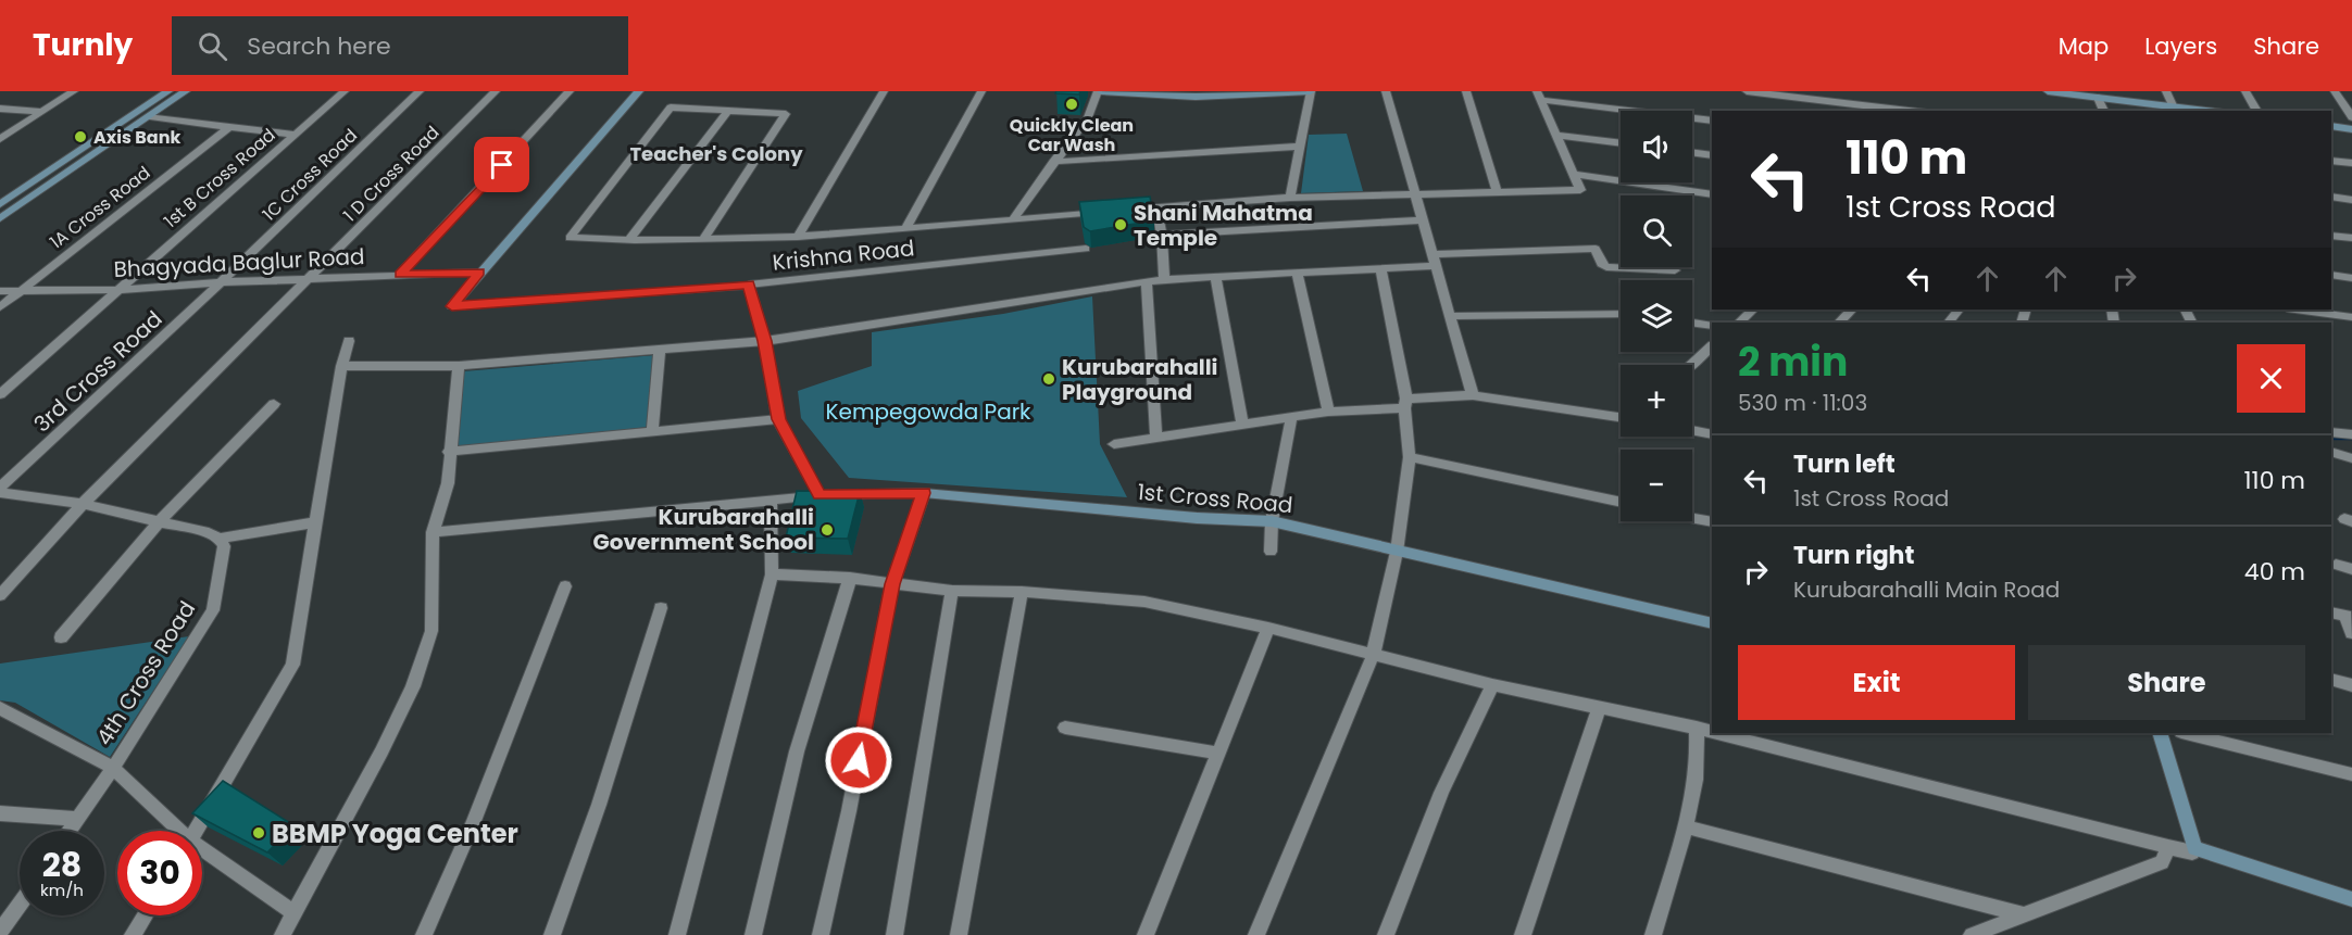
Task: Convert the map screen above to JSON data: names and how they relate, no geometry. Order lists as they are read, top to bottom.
{
  "streets": {
    "street": [
      "1 D Cross Road",
      "1C Cross Road",
      "1st B Cross Road",
      "1A Cross Road",
      "Krishna Road",
      "Bhagyada Baglur Road",
      "3rd Cross Road",
      "1st Cross Road",
      "4th Cross Road"
    ]
  },
  "crossings": [
    ["1 D Cross Road", "Bhagyada Baglur Road"],
    ["1C Cross Road", "Bhagyada Baglur Road"],
    ["1C Cross Road", "3rd Cross Road"],
    ["1st B Cross Road", "Bhagyada Baglur Road"],
    ["1A Cross Road", "Bhagyada Baglur Road"],
    ["Krishna Road", "Bhagyada Baglur Road"],
    ["Bhagyada Baglur Road", "3rd Cross Road"]
  ],
  "districts": ["Teacher's Colony"],
  "parks": ["Kempegowda Park"],
  "places": [
    "Quickly Clean Car Wash",
    "Axis Bank",
    "Shani Mahatma Temple",
    "Kurubarahalli Playground",
    "Kurubarahalli Government School",
    "BBMP Yoga Center"
  ],
  "page": {
    "header": "Turnly",
    "search": "Search here",
    "nav": ["Map", "Layers", "Share"],
    "map_buttons": ["+", "−"],
    "turn": ["110 m", "1st Cross Road"],
    "heading": ["2 min", "530 m · 11:03"],
    "list": [
      {
        "name": "Turn left",
        "note": "1st Cross Road",
        "value": "110 m"
      },
      {
        "name": "Turn right",
        "note": "Kurubarahalli Main Road",
        "value": "40 m"
      }
    ],
    "buttons": ["Exit", "Share"],
    "speed": "28 km/h",
    "limit": "30"
  }
}
